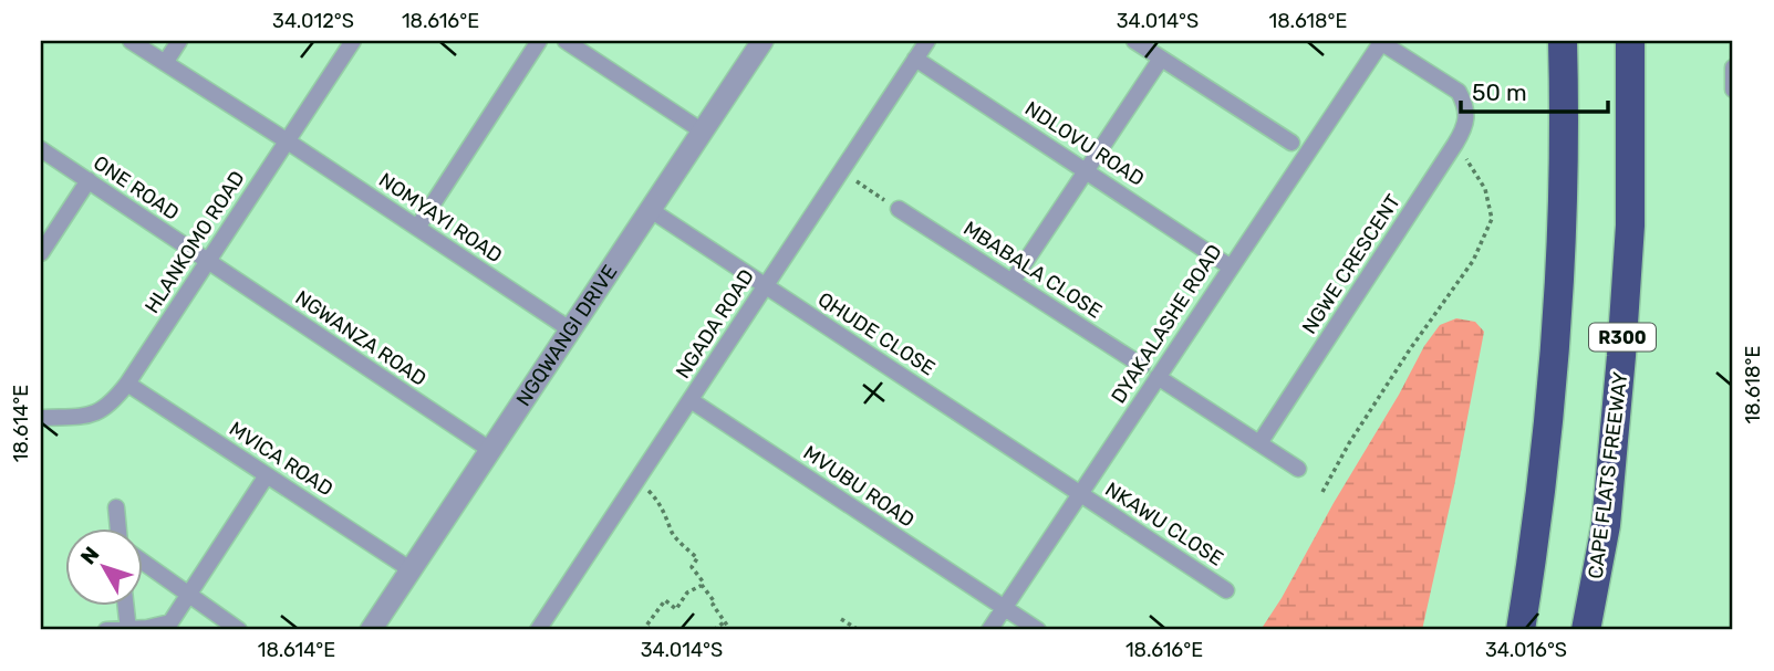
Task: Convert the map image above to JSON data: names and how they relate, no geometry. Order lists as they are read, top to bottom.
{
  "streets": {
    "highway": ["R300", "CAPE FLATS FREEWAY"],
    "street": [
      "NDLOVU ROAD",
      "ONE ROAD",
      "NOMYAYI ROAD",
      "HLANKOMO ROAD",
      "NGWE CRESCENT",
      "MBABALA CLOSE",
      "NGADA ROAD",
      "DYAKALASHE ROAD",
      "QHUDE CLOSE",
      "NGQWANGI DRIVE",
      "NGWANZA ROAD",
      "MVICA ROAD",
      "MVUBU ROAD",
      "NKAWU CLOSE"
    ]
  },
  "crossings": [
    ["NDLOVU ROAD", "NGADA ROAD"],
    ["NDLOVU ROAD", "DYAKALASHE ROAD"],
    ["ONE ROAD", "HLANKOMO ROAD"],
    ["ONE ROAD", "NGWANZA ROAD"],
    ["NOMYAYI ROAD", "HLANKOMO ROAD"],
    ["NOMYAYI ROAD", "NGQWANGI DRIVE"],
    ["HLANKOMO ROAD", "NGWANZA ROAD"],
    ["HLANKOMO ROAD", "MVICA ROAD"],
    ["NGWE CRESCENT", "DYAKALASHE ROAD"],
    ["NGADA ROAD", "QHUDE CLOSE"],
    ["NGADA ROAD", "MVUBU ROAD"],
    ["DYAKALASHE ROAD", "QHUDE CLOSE"],
    ["DYAKALASHE ROAD", "MVUBU ROAD"],
    ["DYAKALASHE ROAD", "NKAWU CLOSE"],
    ["QHUDE CLOSE", "NGQWANGI DRIVE"],
    ["QHUDE CLOSE", "NKAWU CLOSE"],
    ["NGQWANGI DRIVE", "NGWANZA ROAD"],
    ["NGQWANGI DRIVE", "MVICA ROAD"]
  ],
  "scale_bar": "50 m",
  "north": "top left",
  "coordinates": [
    "34.012°S",
    "18.616°E",
    "34.014°S",
    "18.618°E",
    "18.614°E",
    "34.016°S"
  ]
}
